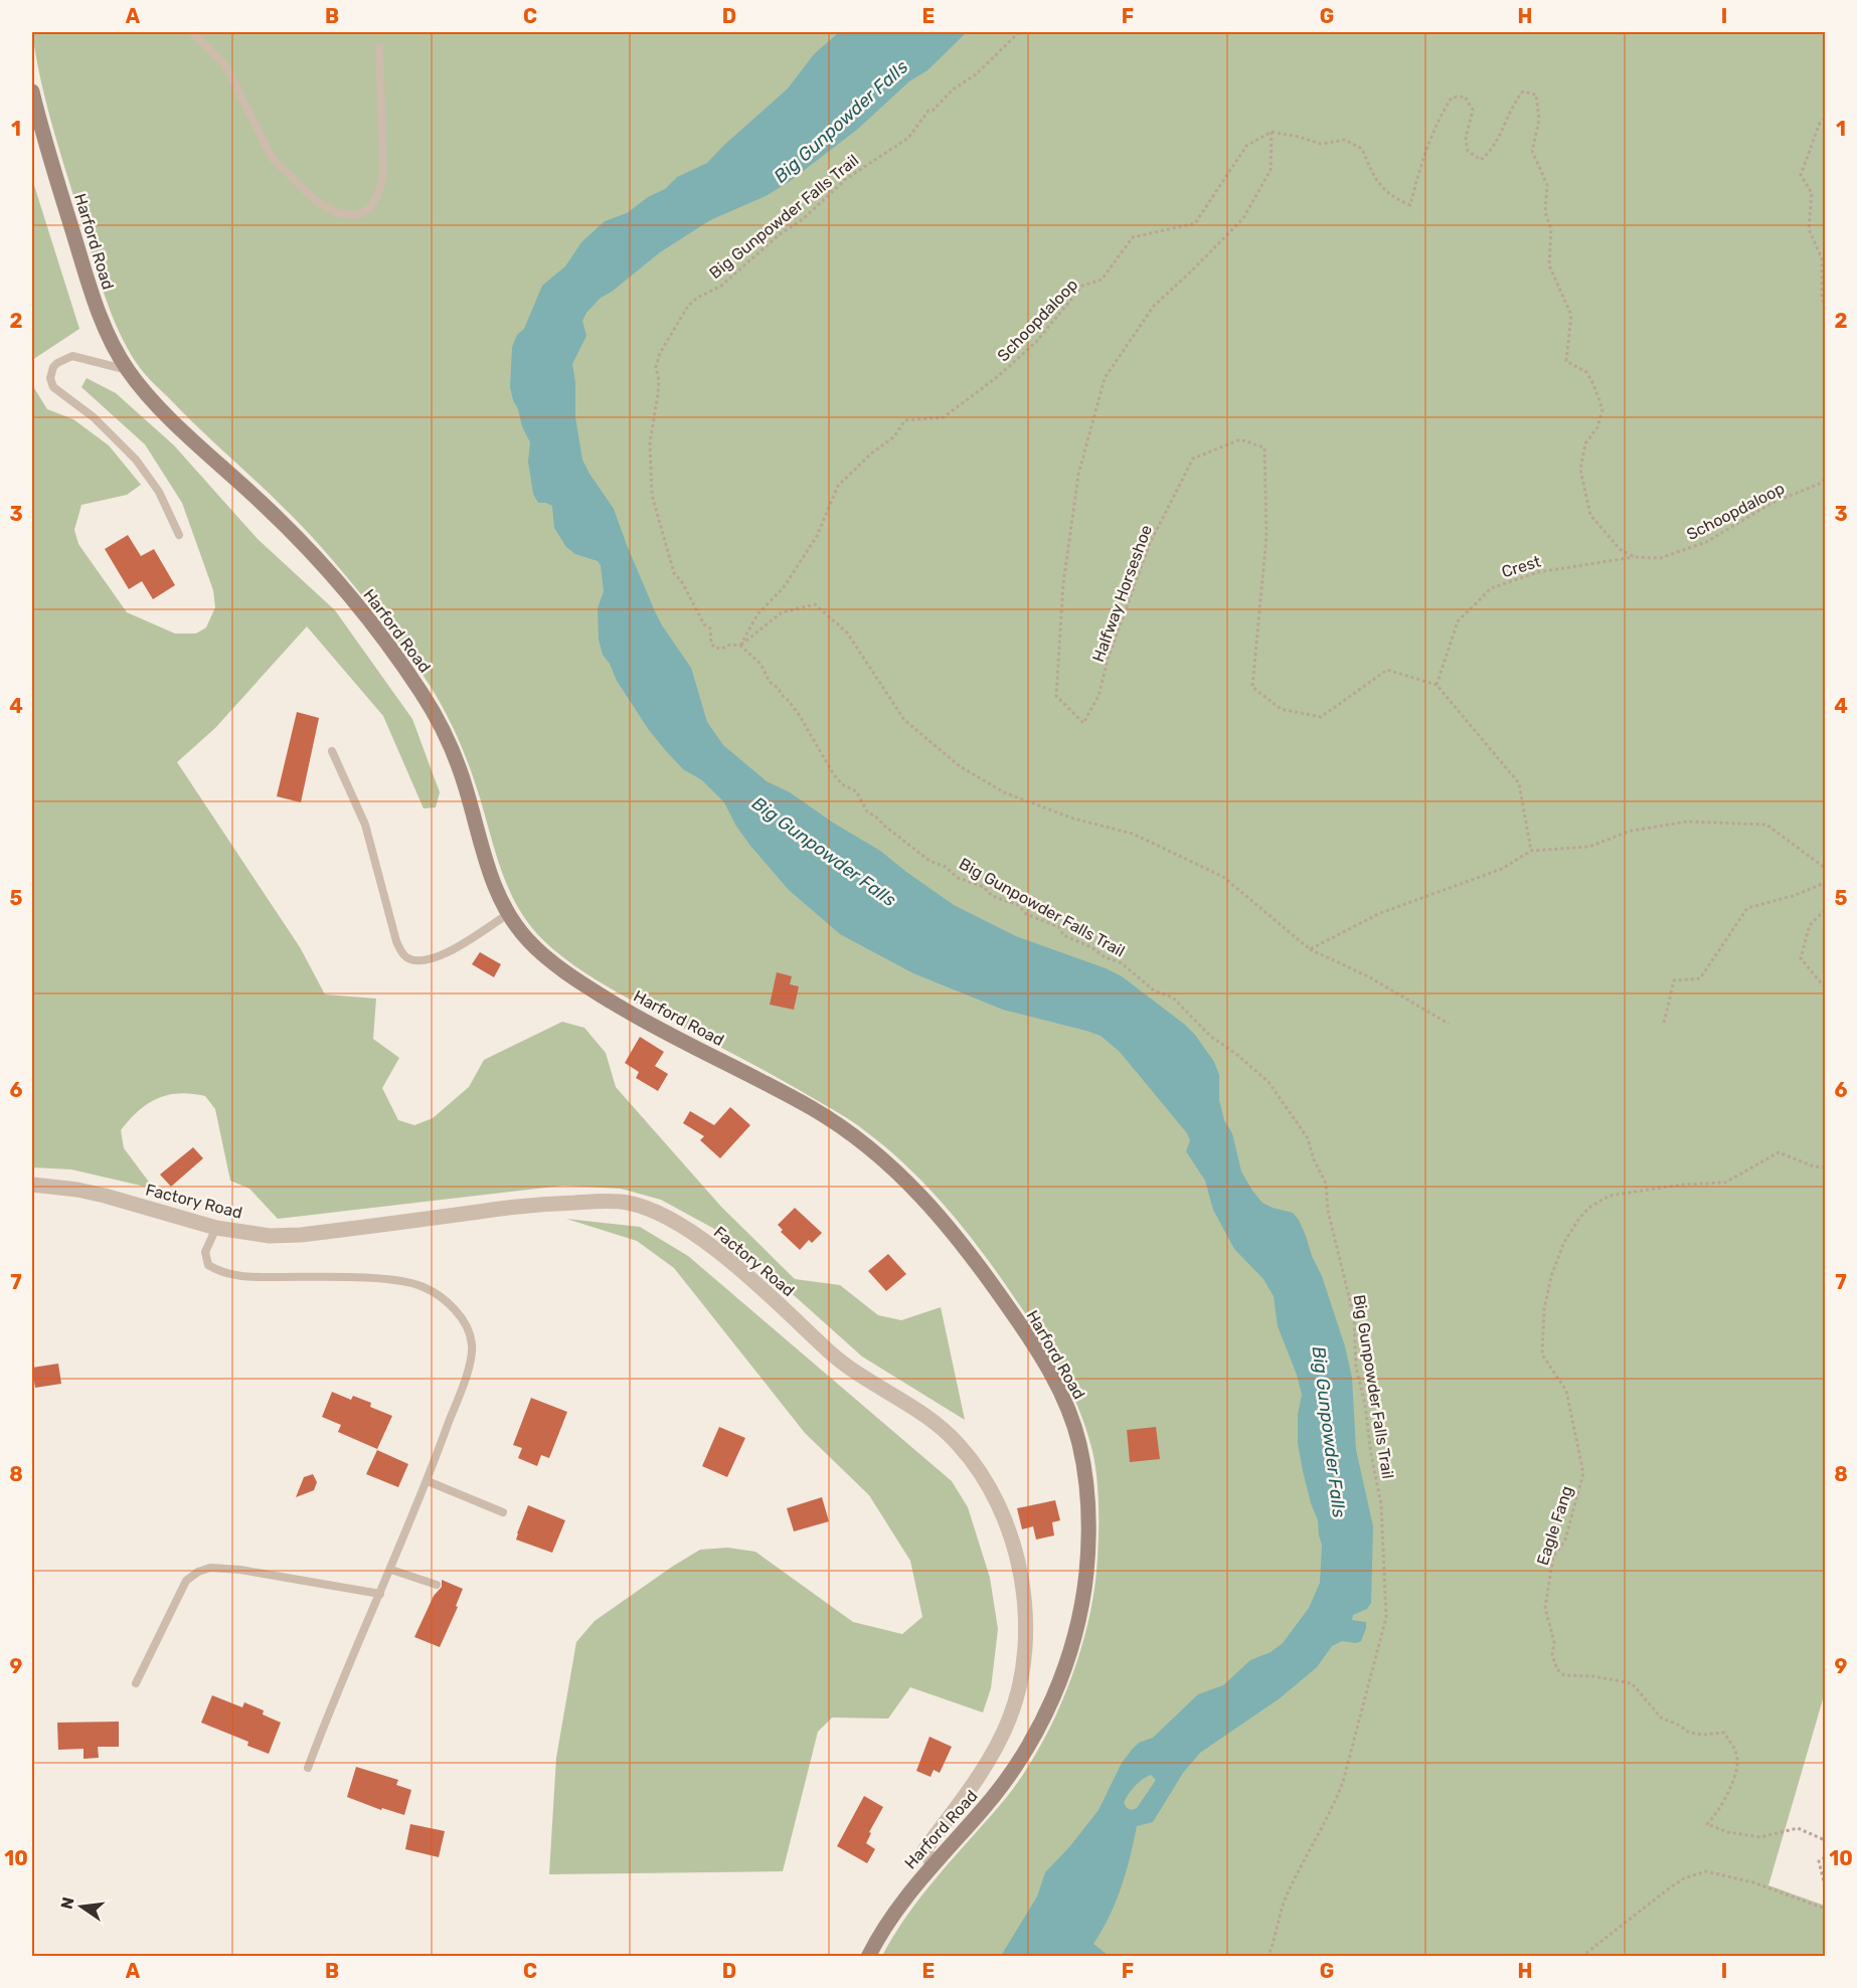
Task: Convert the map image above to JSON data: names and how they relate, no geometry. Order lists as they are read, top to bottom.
{
  "streets": {
    "main road": ["Harford Road"],
    "street": ["Factory Road"],
    "path": [
      "Big Gunpowder Falls Trail",
      "Schoopdaloop",
      "Crest",
      "Halfway Horseshoe",
      "Eagle Fang"
    ]
  },
  "crossings": [
    ["Big Gunpowder Falls Trail", "Schoopdaloop"],
    ["Harford Road", "Factory Road"],
    ["Schoopdaloop", "Crest"],
    ["Schoopdaloop", "Halfway Horseshoe"],
    ["Crest", "Halfway Horseshoe"]
  ],
  "water": ["Big Gunpowder Falls"],
  "north": "left",
  "grid": {
    "columns": [
      "A",
      "B",
      "C",
      "D",
      "E",
      "F",
      "G",
      "H",
      "I"
    ],
    "rows": [
      "1",
      "2",
      "3",
      "4",
      "5",
      "6",
      "7",
      "8",
      "9",
      "10"
    ]
  }
}
